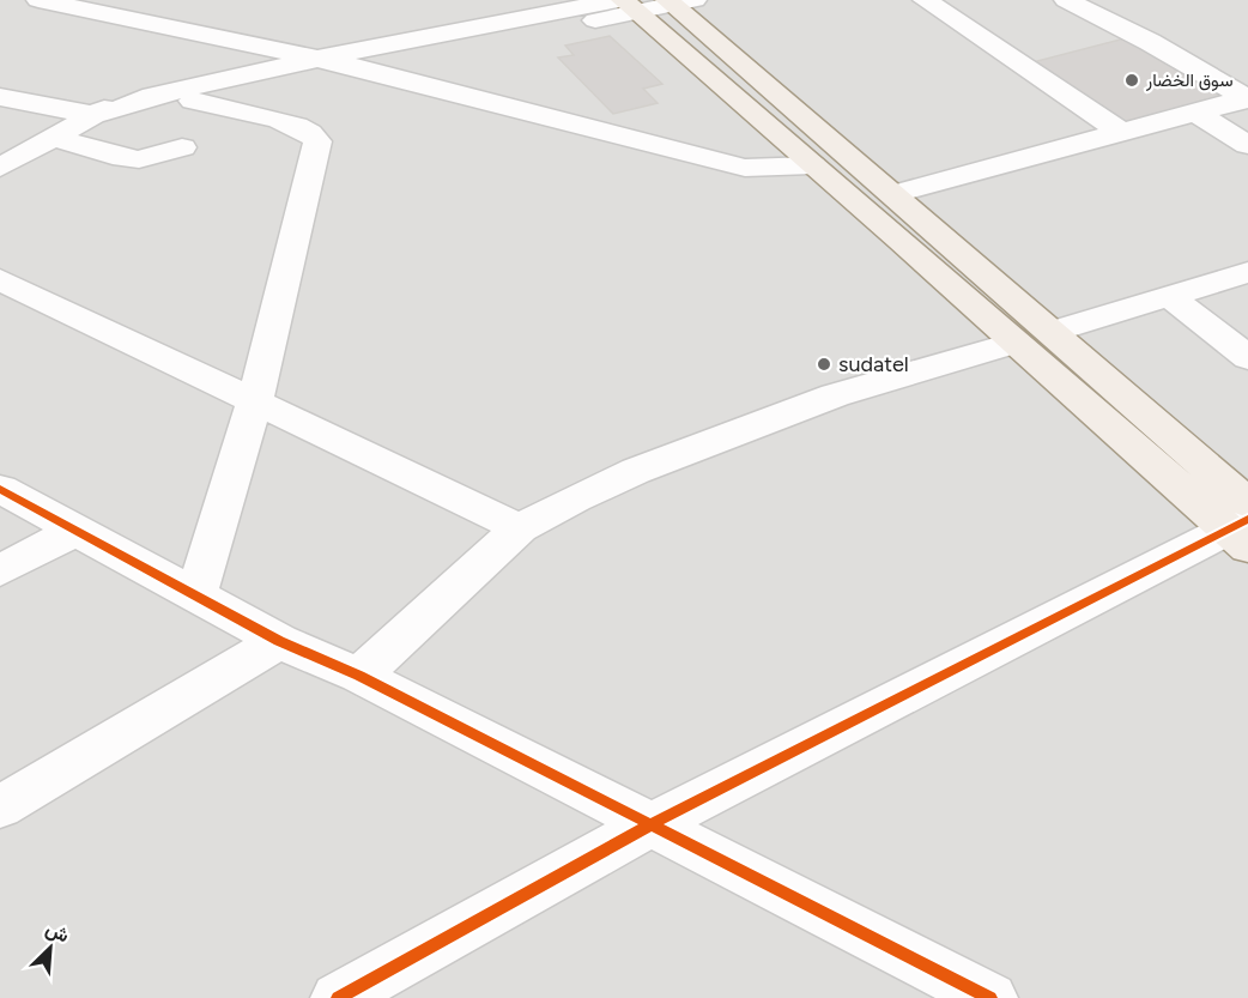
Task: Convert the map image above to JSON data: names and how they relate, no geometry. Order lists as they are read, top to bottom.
{
  "places": ["سوق الخضار", "sudatel"],
  "north": "top right"
}
